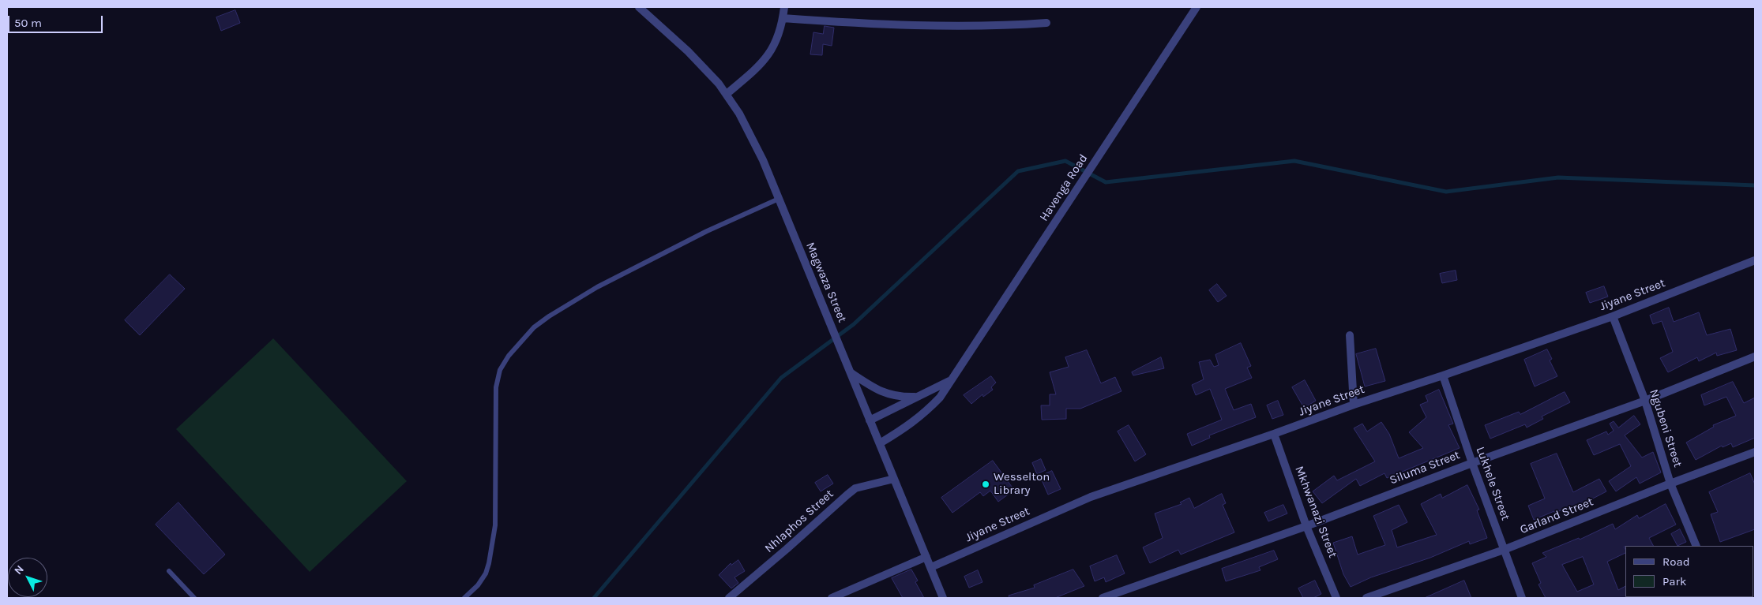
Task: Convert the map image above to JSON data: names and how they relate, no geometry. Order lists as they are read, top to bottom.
{
  "streets": {
    "street": [
      "Havenga Road",
      "Magwaza Street",
      "Jiyane Street",
      "Ngubeni Street",
      "Siluma Street",
      "Lukhele Street",
      "Mkhwanazi Street",
      "Garland Street",
      "Nhlaphos Street"
    ]
  },
  "crossings": [
    ["Havenga Road", "Magwaza Street"],
    ["Magwaza Street", "Jiyane Street"],
    ["Magwaza Street", "Nhlaphos Street"],
    ["Jiyane Street", "Ngubeni Street"],
    ["Jiyane Street", "Lukhele Street"],
    ["Jiyane Street", "Mkhwanazi Street"],
    ["Ngubeni Street", "Siluma Street"],
    ["Ngubeni Street", "Garland Street"],
    ["Siluma Street", "Lukhele Street"],
    ["Siluma Street", "Mkhwanazi Street"],
    ["Lukhele Street", "Garland Street"]
  ],
  "places": ["Wesselton Library"],
  "legend": ["Road", "Park"],
  "scale_bar": "50 m",
  "north": "top left"
}
